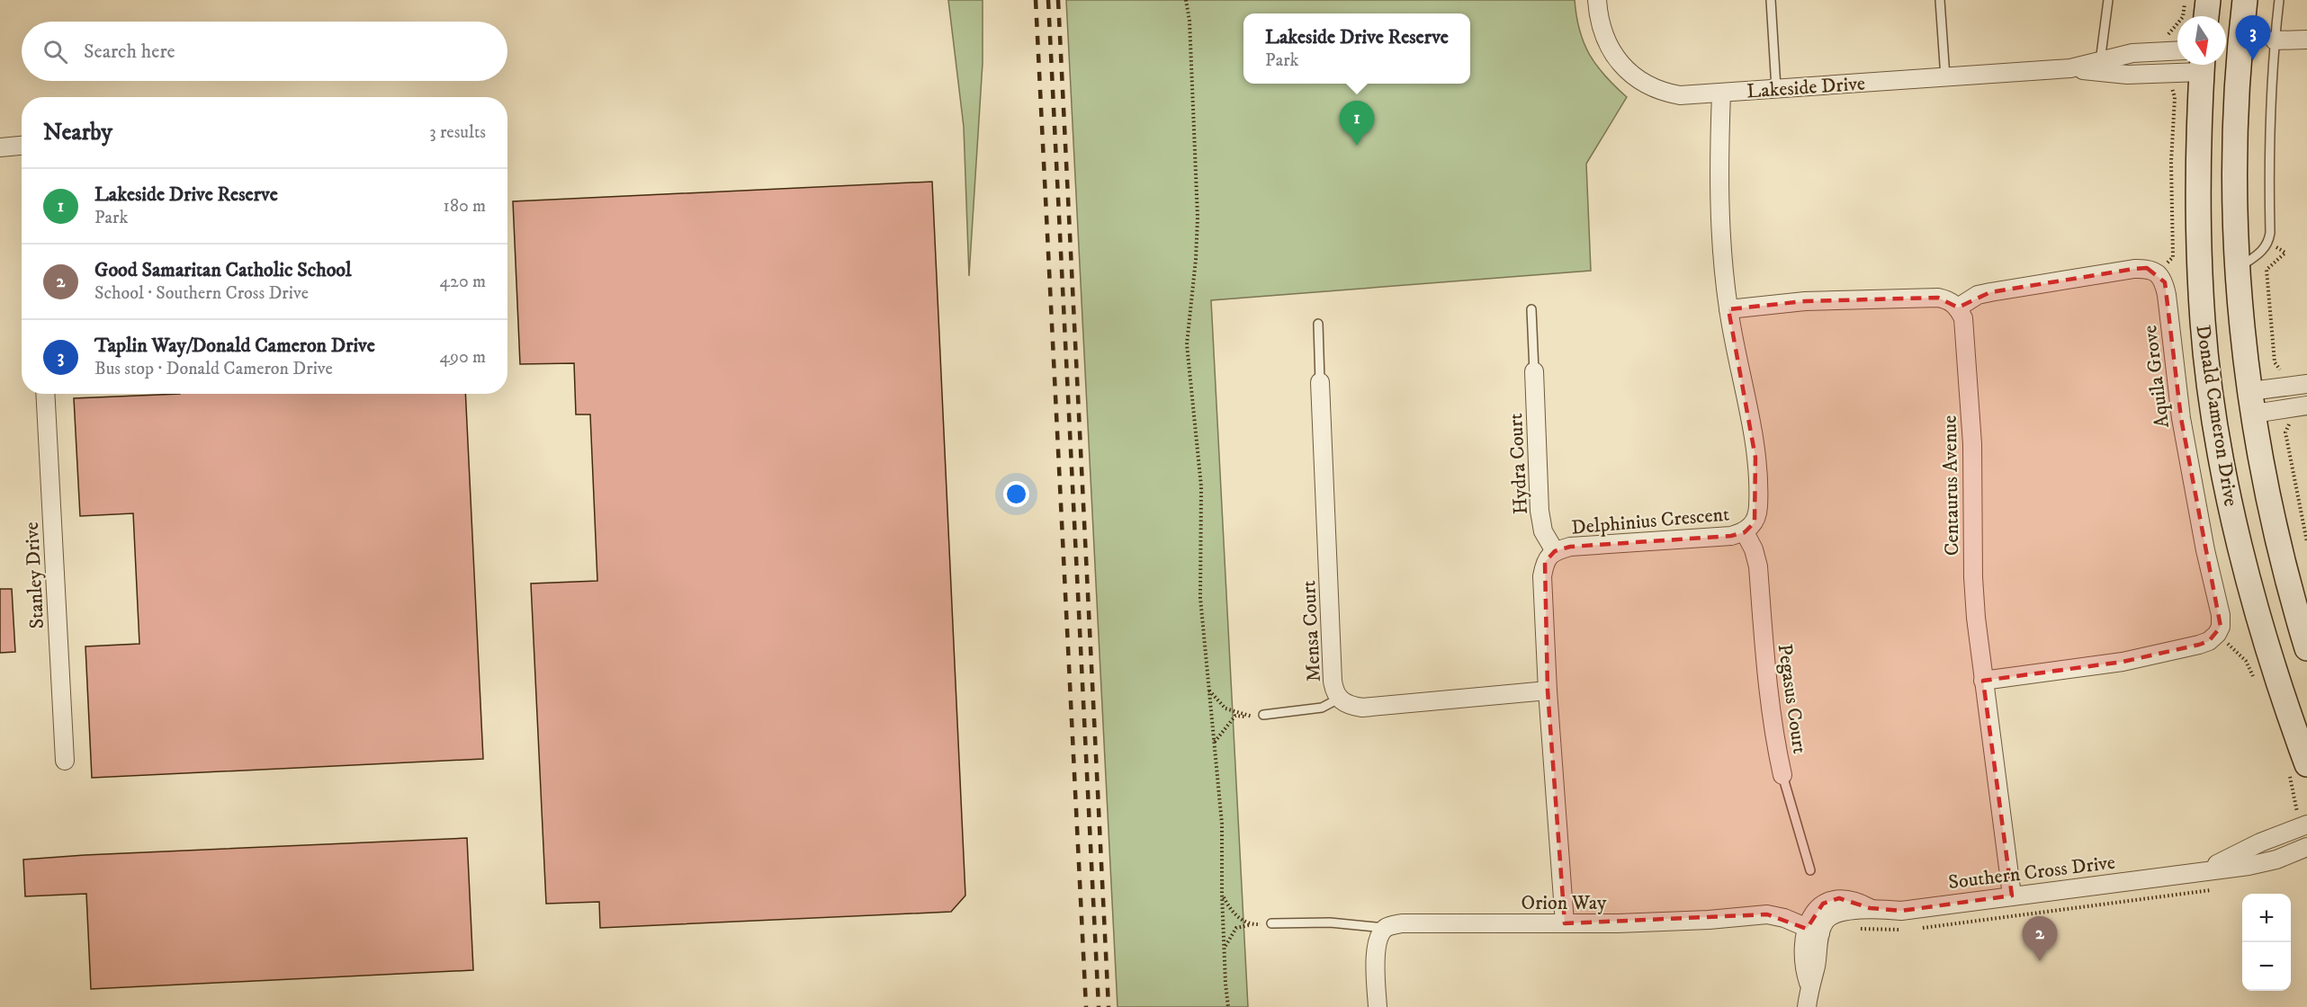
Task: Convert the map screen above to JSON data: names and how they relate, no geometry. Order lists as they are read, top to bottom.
{
  "streets": {
    "street": [
      "Lakeside Drive",
      "Aquila Grove",
      "Donald Cameron Drive",
      "Hydra Court",
      "Centaurus Avenue",
      "Delphinius Crescent",
      "Stanley Drive",
      "Mensa Court",
      "Pegasus Court",
      "Southern Cross Drive",
      "Orion Way"
    ]
  },
  "crossings": [
    ["Lakeside Drive", "Delphinius Crescent"],
    ["Aquila Grove", "Centaurus Avenue"],
    ["Hydra Court", "Delphinius Crescent"],
    ["Centaurus Avenue", "Southern Cross Drive"],
    ["Delphinius Crescent", "Mensa Court"],
    ["Delphinius Crescent", "Pegasus Court"],
    ["Delphinius Crescent", "Orion Way"],
    ["Southern Cross Drive", "Orion Way"]
  ],
  "north": "bottom",
  "page": {
    "popup": ["Lakeside Drive Reserve", "Park"],
    "pins": ["3", "1", "2"],
    "search": "Search here",
    "heading": ["Nearby", "3 results"],
    "list": [
      {
        "mark": "1",
        "name": "Lakeside Drive Reserve",
        "note": "Park",
        "value": "180 m"
      },
      {
        "mark": "2",
        "name": "Good Samaritan Catholic School",
        "note": "School · Southern Cross Drive",
        "value": "420 m"
      },
      {
        "mark": "3",
        "name": "Taplin Way/Donald Cameron Drive",
        "note": "Bus stop · Donald Cameron Drive",
        "value": "490 m"
      }
    ],
    "map_buttons": ["+", "−"]
  }
}
